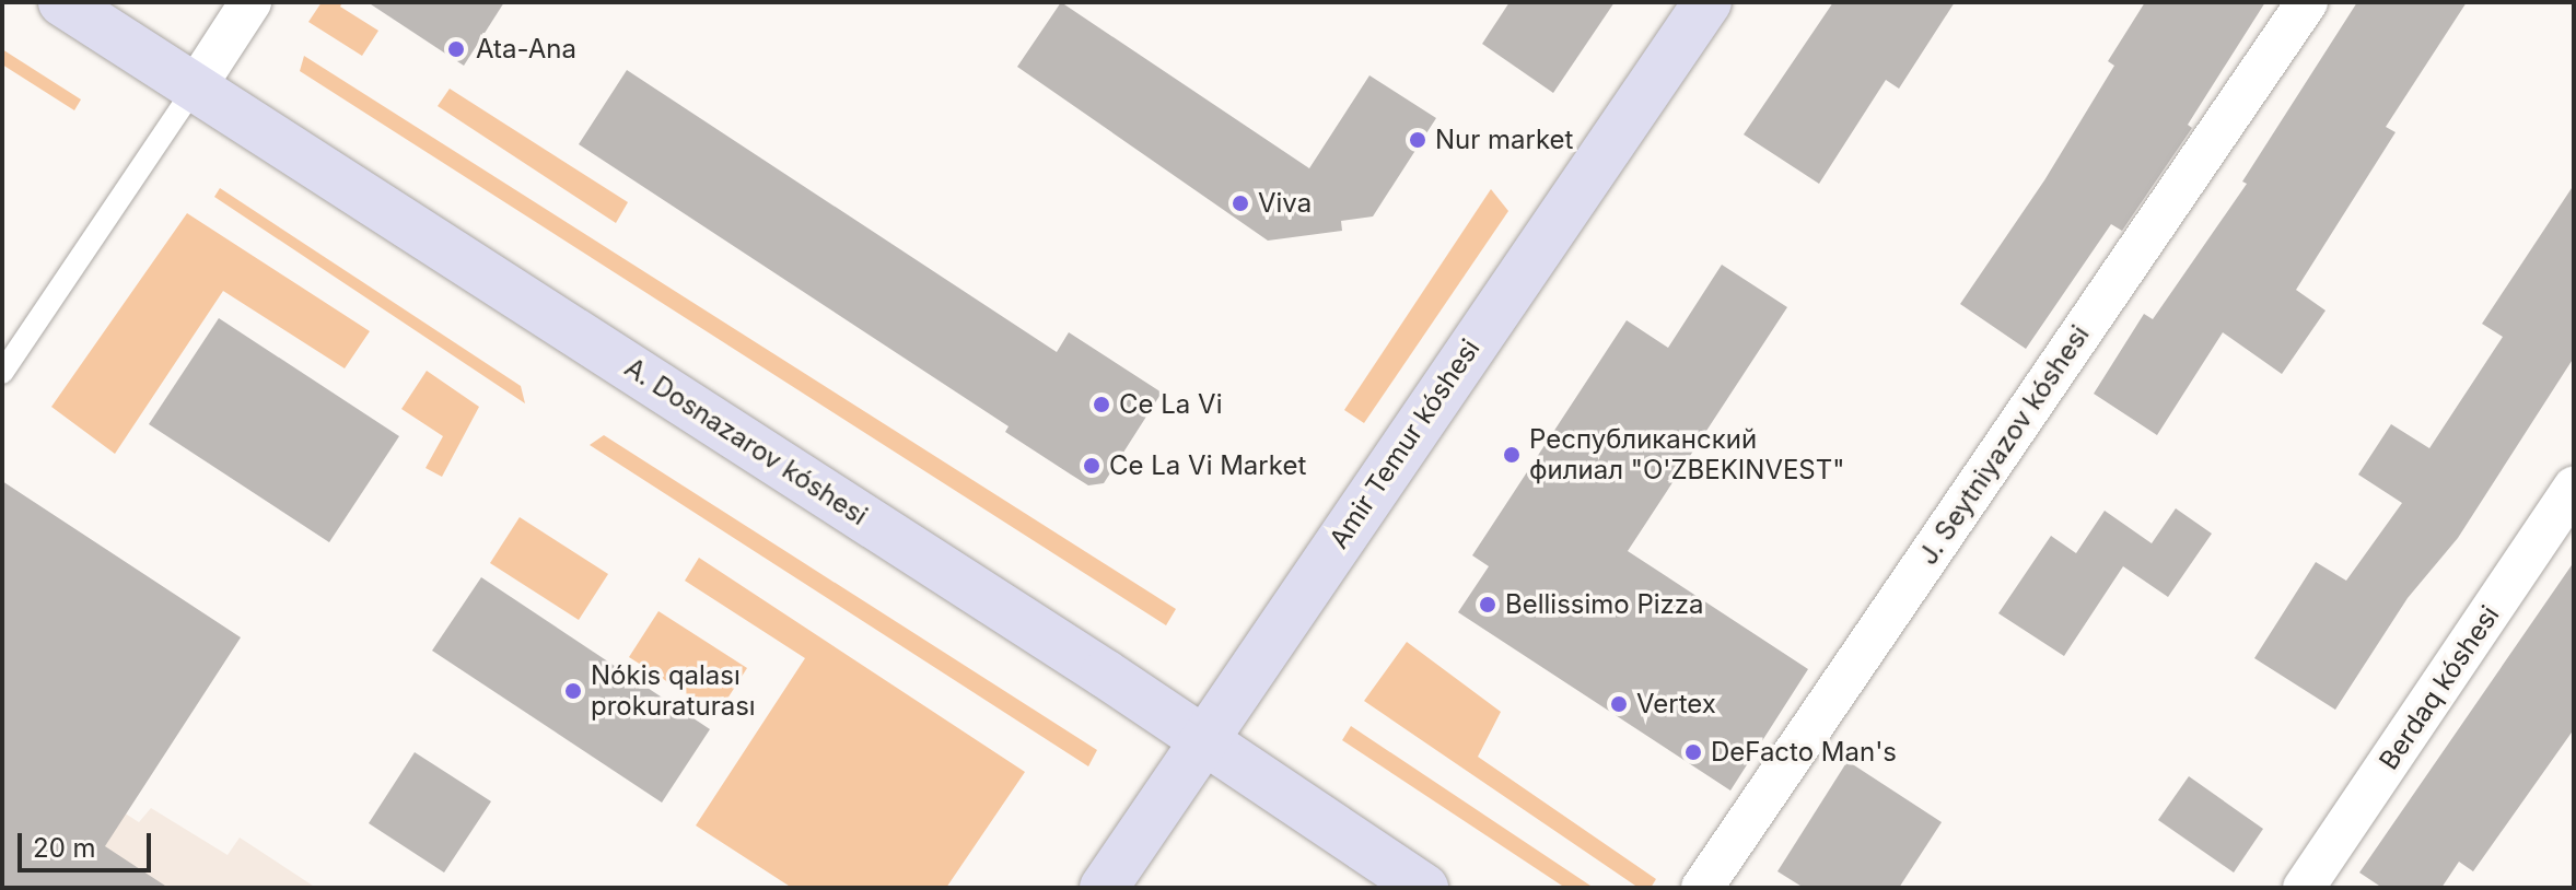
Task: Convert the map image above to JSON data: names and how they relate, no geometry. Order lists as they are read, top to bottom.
{
  "streets": {
    "main road": ["A. Dosnazarov kóshesi", "Amir Temur kóshesi"],
    "street": ["J. Seytniyazov kóshesi", "Berdaq kóshesi"]
  },
  "crossings": [
    ["A. Dosnazarov kóshesi", "Amir Temur kóshesi"]
  ],
  "places": [
    "Ata-Ana",
    "Nur market",
    "Viva",
    "Ce La Vi",
    "Республиканский филиал \"O'ZBEKINVEST\"",
    "Ce La Vi Market",
    "Bellissimo Pizza",
    "Nókis qalası prokuraturası",
    "Vertex",
    "DeFacto Man's"
  ],
  "scale_bar": "20 m"
}
